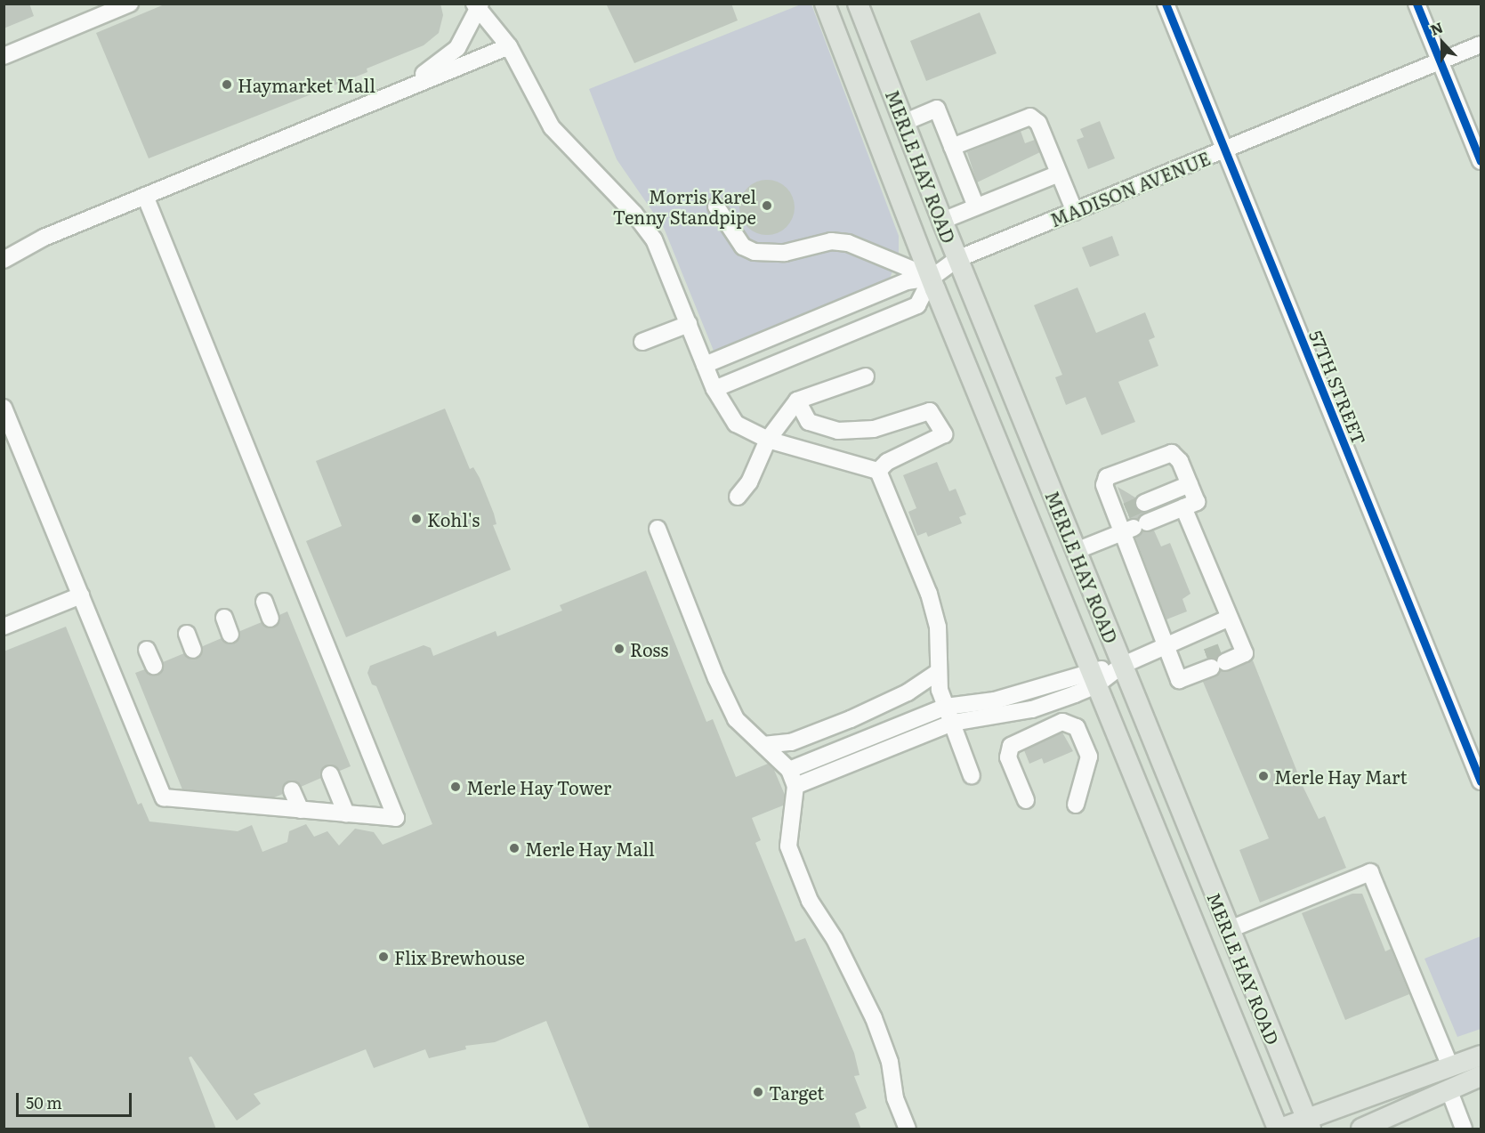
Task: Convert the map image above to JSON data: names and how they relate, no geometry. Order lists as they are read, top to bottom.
{
  "streets": {
    "main road": ["MERLE HAY ROAD"],
    "street": ["MADISON AVENUE", "57TH STREET"]
  },
  "crossings": [
    ["MERLE HAY ROAD", "MADISON AVENUE"],
    ["MADISON AVENUE", "57TH STREET"]
  ],
  "places": [
    "Haymarket Mall",
    "Morris Karel Tenny Standpipe",
    "Kohl's",
    "Ross",
    "Merle Hay Mart",
    "Merle Hay Tower",
    "Merle Hay Mall",
    "Flix Brewhouse",
    "Target"
  ],
  "scale_bar": "50 m",
  "north": "top"
}
